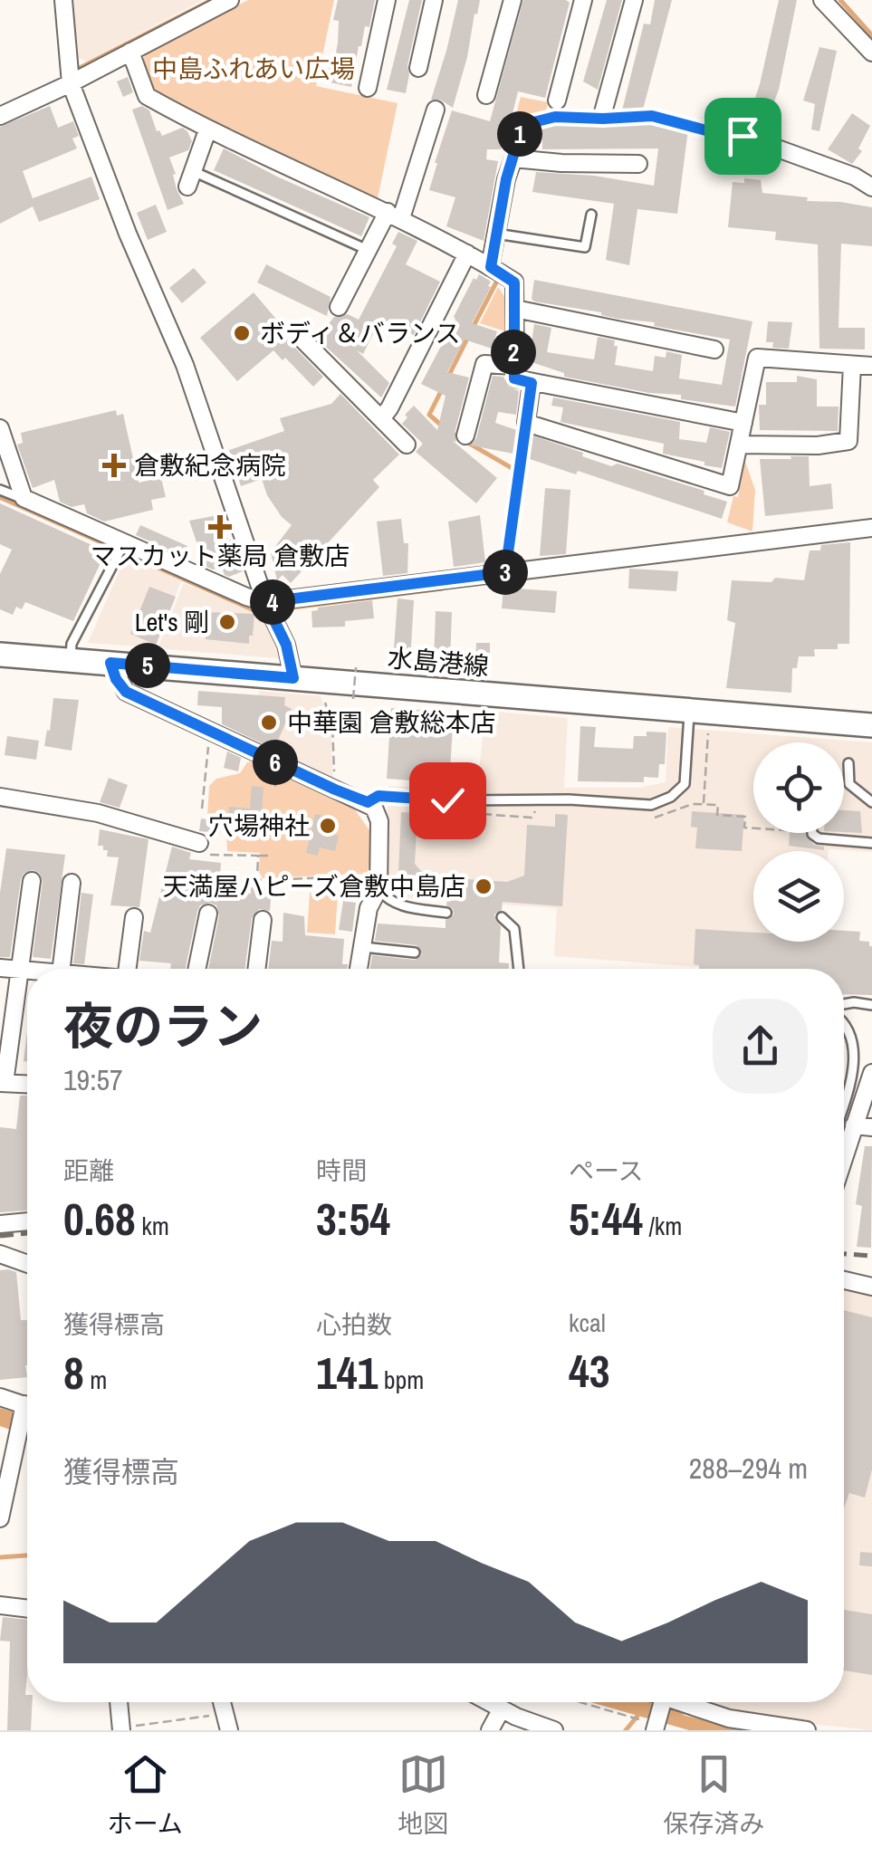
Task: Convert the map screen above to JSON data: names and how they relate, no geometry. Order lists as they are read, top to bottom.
{
  "streets": {
    "main road": ["水島港線"]
  },
  "parks": ["中島ふれあい広場"],
  "places": {
    "other": [
      "ボディ＆バランス",
      "Let's 剛",
      "中華園 倉敷総本店",
      "穴場神社",
      "天満屋ハピーズ倉敷中島店"
    ],
    "health": ["倉敷紀念病院", "マスカット薬局 倉敷店"]
  },
  "page": {
    "pins": [
      "1",
      "2",
      "3",
      "4",
      "5",
      "6"
    ],
    "heading": ["夜のラン", "19:57"],
    "stats": [
      ["距離", "0.68 km"],
      ["時間", "3:54"],
      ["ペース", "5:44 /km"],
      ["獲得標高", "8 m"],
      ["心拍数", "141 bpm"],
      ["kcal", "43"]
    ],
    "chart": ["獲得標高", "288–294 m"],
    "tabs": ["ホーム", "地図", "保存済み"]
  }
}
